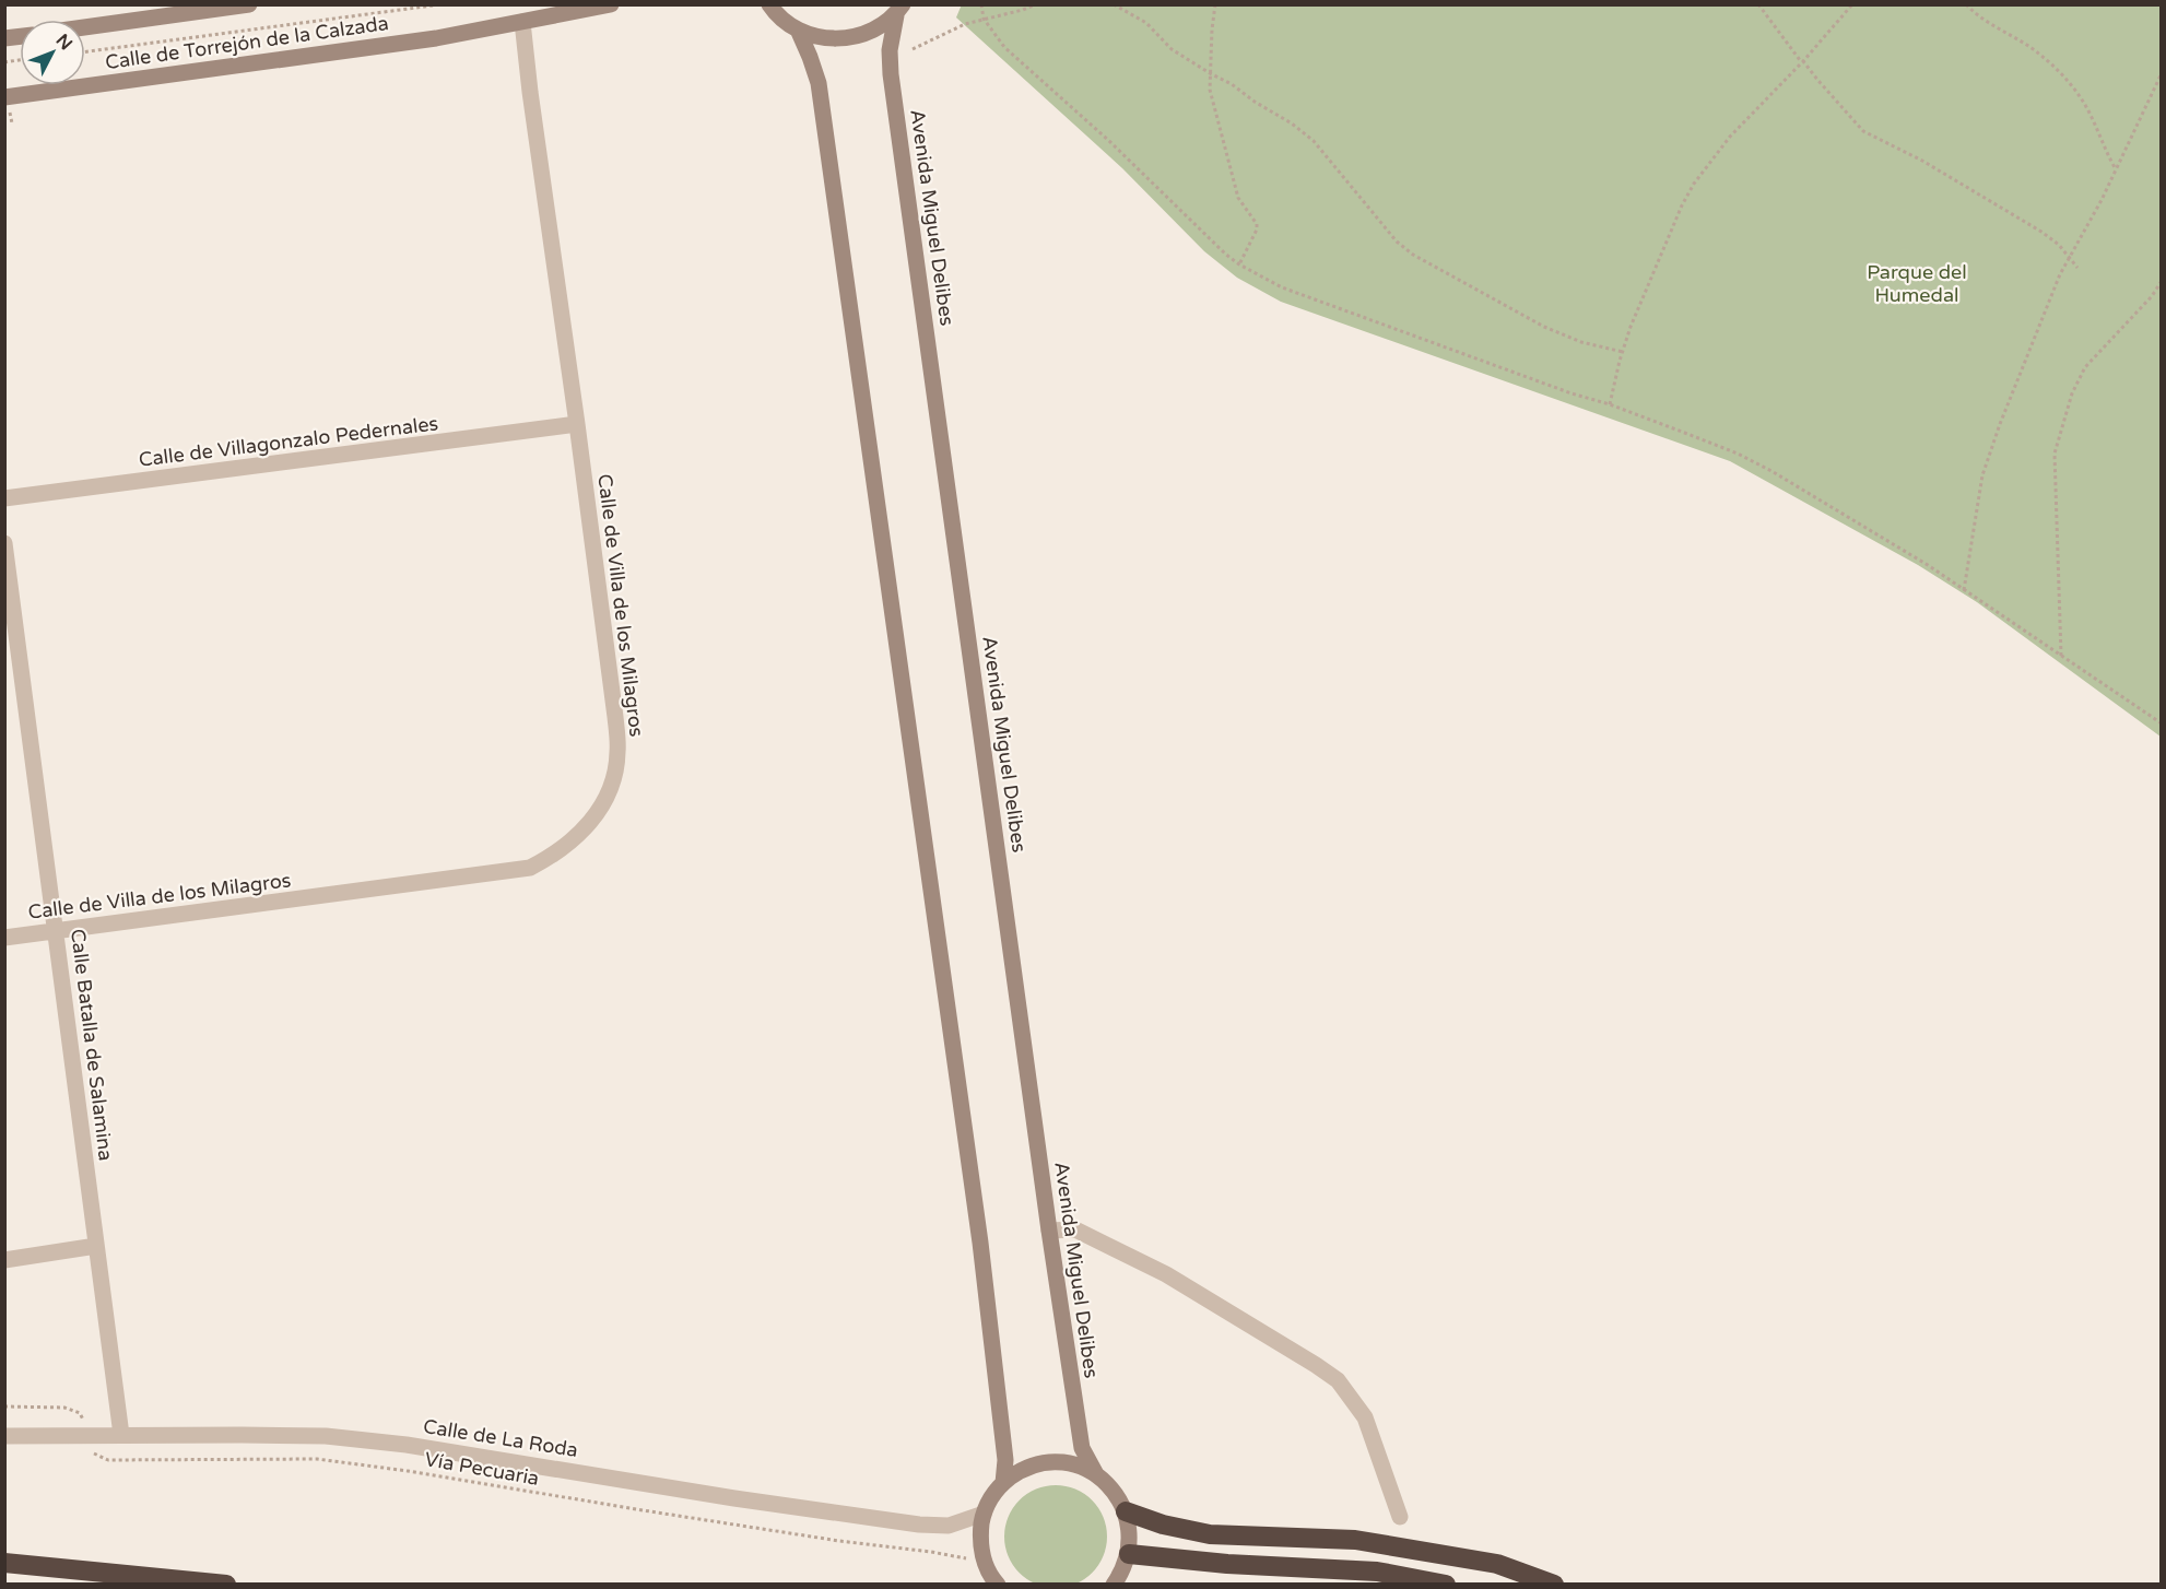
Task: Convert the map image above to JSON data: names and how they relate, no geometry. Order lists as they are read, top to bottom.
{
  "streets": {
    "main road": ["Calle de Torrejón de la Calzada", "Avenida Miguel Delibes"],
    "street": [
      "Calle de Villagonzalo Pedernales",
      "Calle de Villa de los Milagros",
      "Calle Batalla de Salamina",
      "Calle de La Roda"
    ],
    "path": ["Vía Pecuaria"]
  },
  "crossings": [
    ["Calle de Torrejón de la Calzada", "Calle de Villa de los Milagros"],
    ["Calle de Villagonzalo Pedernales", "Calle de Villa de los Milagros"],
    ["Calle de Villa de los Milagros", "Calle Batalla de Salamina"],
    ["Calle Batalla de Salamina", "Calle de La Roda"],
    ["Calle de La Roda", "Vía Pecuaria"]
  ],
  "parks": ["Parque del Humedal"],
  "north": "top right"
}
